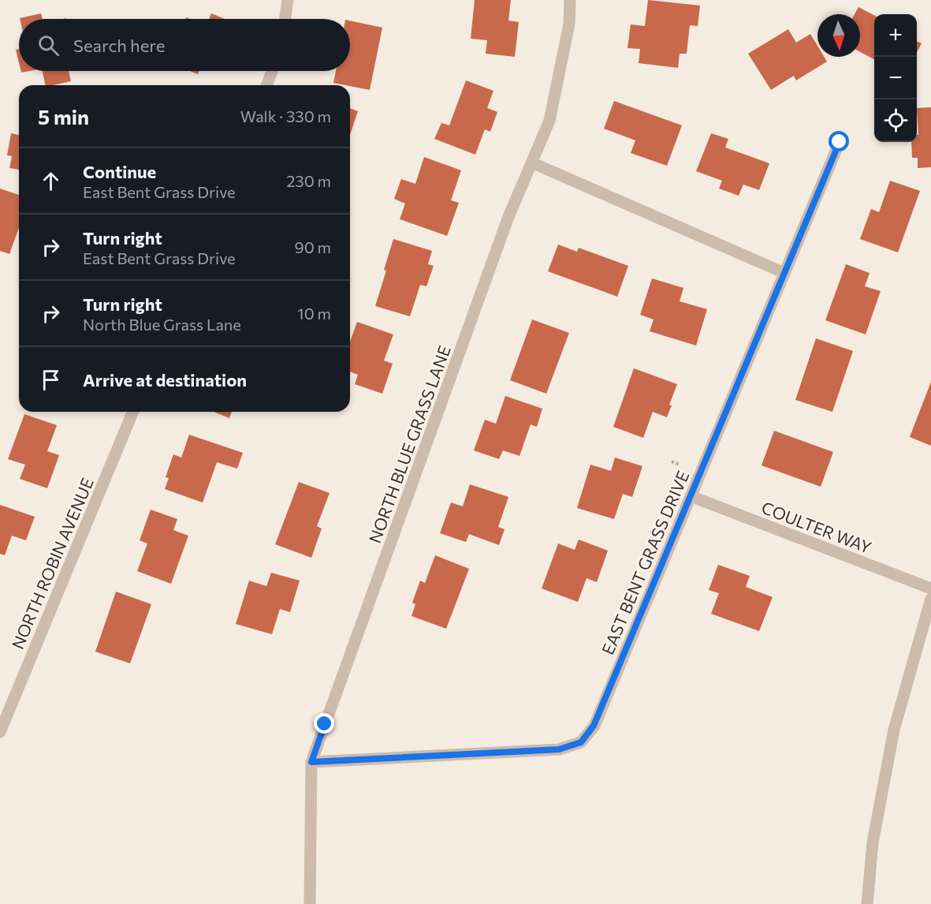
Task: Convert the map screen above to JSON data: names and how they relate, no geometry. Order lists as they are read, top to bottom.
{
  "streets": {
    "street": [
      "NORTH BLUE GRASS LANE",
      "COULTER WAY",
      "EAST BENT GRASS DRIVE",
      "NORTH ROBIN AVENUE"
    ]
  },
  "crossings": [
    ["NORTH BLUE GRASS LANE", "EAST BENT GRASS DRIVE"],
    ["COULTER WAY", "EAST BENT GRASS DRIVE"]
  ],
  "north": "bottom",
  "page": {
    "map_buttons": ["+", "−"],
    "search": "Search here",
    "heading": ["5 min", "Walk · 330 m"],
    "list": [
      ["Continue", "East Bent Grass Drive", "230 m"],
      ["Turn right", "East Bent Grass Drive", "90 m"],
      ["Turn right", "North Blue Grass Lane", "10 m"],
      "Arrive at destination"
    ]
  }
}
